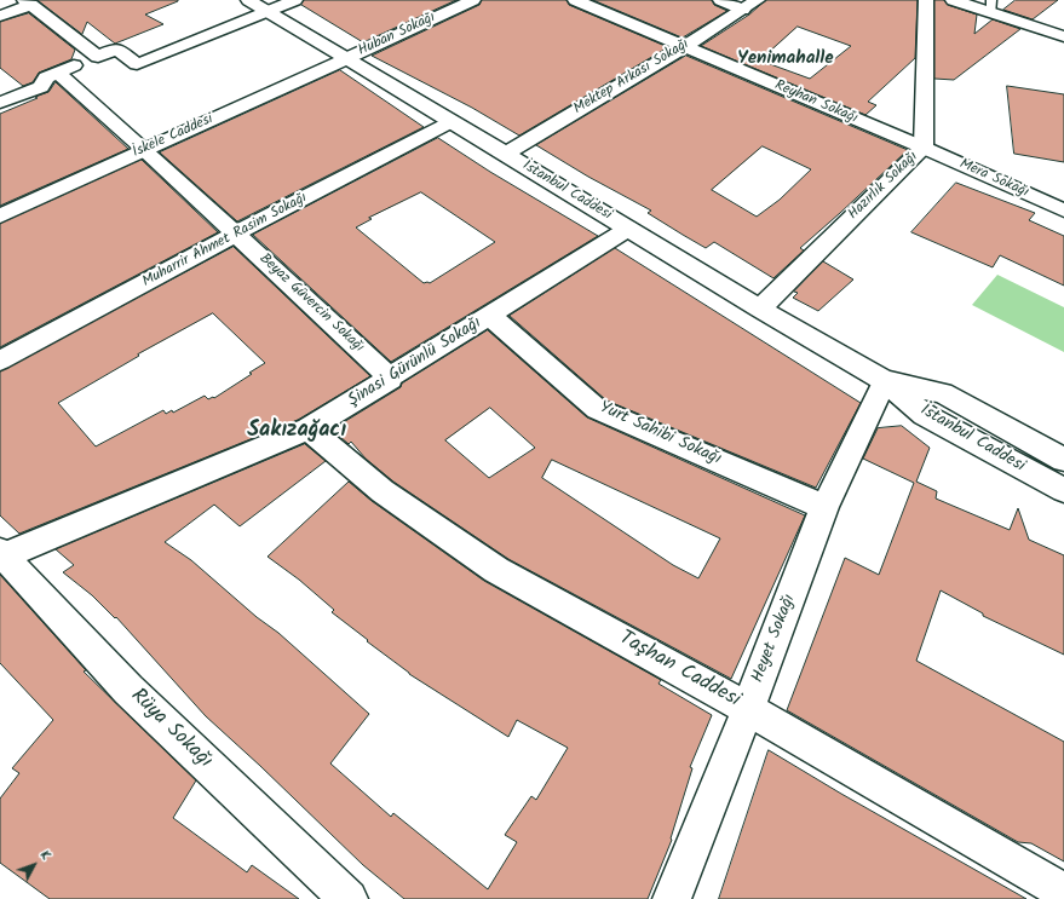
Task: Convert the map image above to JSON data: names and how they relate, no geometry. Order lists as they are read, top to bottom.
{
  "streets": {
    "street": [
      "Huban Sokağı",
      "Mektep Arkası Sokağı",
      "Reyhan Sokağı",
      "İskele Caddesi",
      "Mera Sokağı",
      "Hazırlık Sokağı",
      "İstanbul Caddesi",
      "Muharrir Ahmet Rasim Sokağı",
      "Beyaz Güvercin Sokağı",
      "Şinasi Gürünlü Sokağı",
      "Yurt Sahibi Sokağı",
      "Heyet Sokağı",
      "Taşhan Caddesi",
      "Rüya Sokağı"
    ]
  },
  "crossings": [
    ["Huban Sokağı", "İskele Caddesi"],
    ["Huban Sokağı", "İstanbul Caddesi"],
    ["Mektep Arkası Sokağı", "Reyhan Sokağı"],
    ["Mektep Arkası Sokağı", "İstanbul Caddesi"],
    ["Reyhan Sokağı", "Mera Sokağı"],
    ["Reyhan Sokağı", "Hazırlık Sokağı"],
    ["İskele Caddesi", "İstanbul Caddesi"],
    ["İskele Caddesi", "Beyaz Güvercin Sokağı"],
    ["Mera Sokağı", "Hazırlık Sokağı"],
    ["Hazırlık Sokağı", "İstanbul Caddesi"],
    ["İstanbul Caddesi", "Muharrir Ahmet Rasim Sokağı"],
    ["İstanbul Caddesi", "Şinasi Gürünlü Sokağı"],
    ["İstanbul Caddesi", "Heyet Sokağı"],
    ["Muharrir Ahmet Rasim Sokağı", "Beyaz Güvercin Sokağı"],
    ["Beyaz Güvercin Sokağı", "Şinasi Gürünlü Sokağı"],
    ["Şinasi Gürünlü Sokağı", "Yurt Sahibi Sokağı"],
    ["Şinasi Gürünlü Sokağı", "Taşhan Caddesi"],
    ["Şinasi Gürünlü Sokağı", "Rüya Sokağı"],
    ["Yurt Sahibi Sokağı", "Heyet Sokağı"],
    ["Heyet Sokağı", "Taşhan Caddesi"]
  ],
  "districts": ["Yenimahalle", "Sakızağacı"],
  "north": "top right"
}
